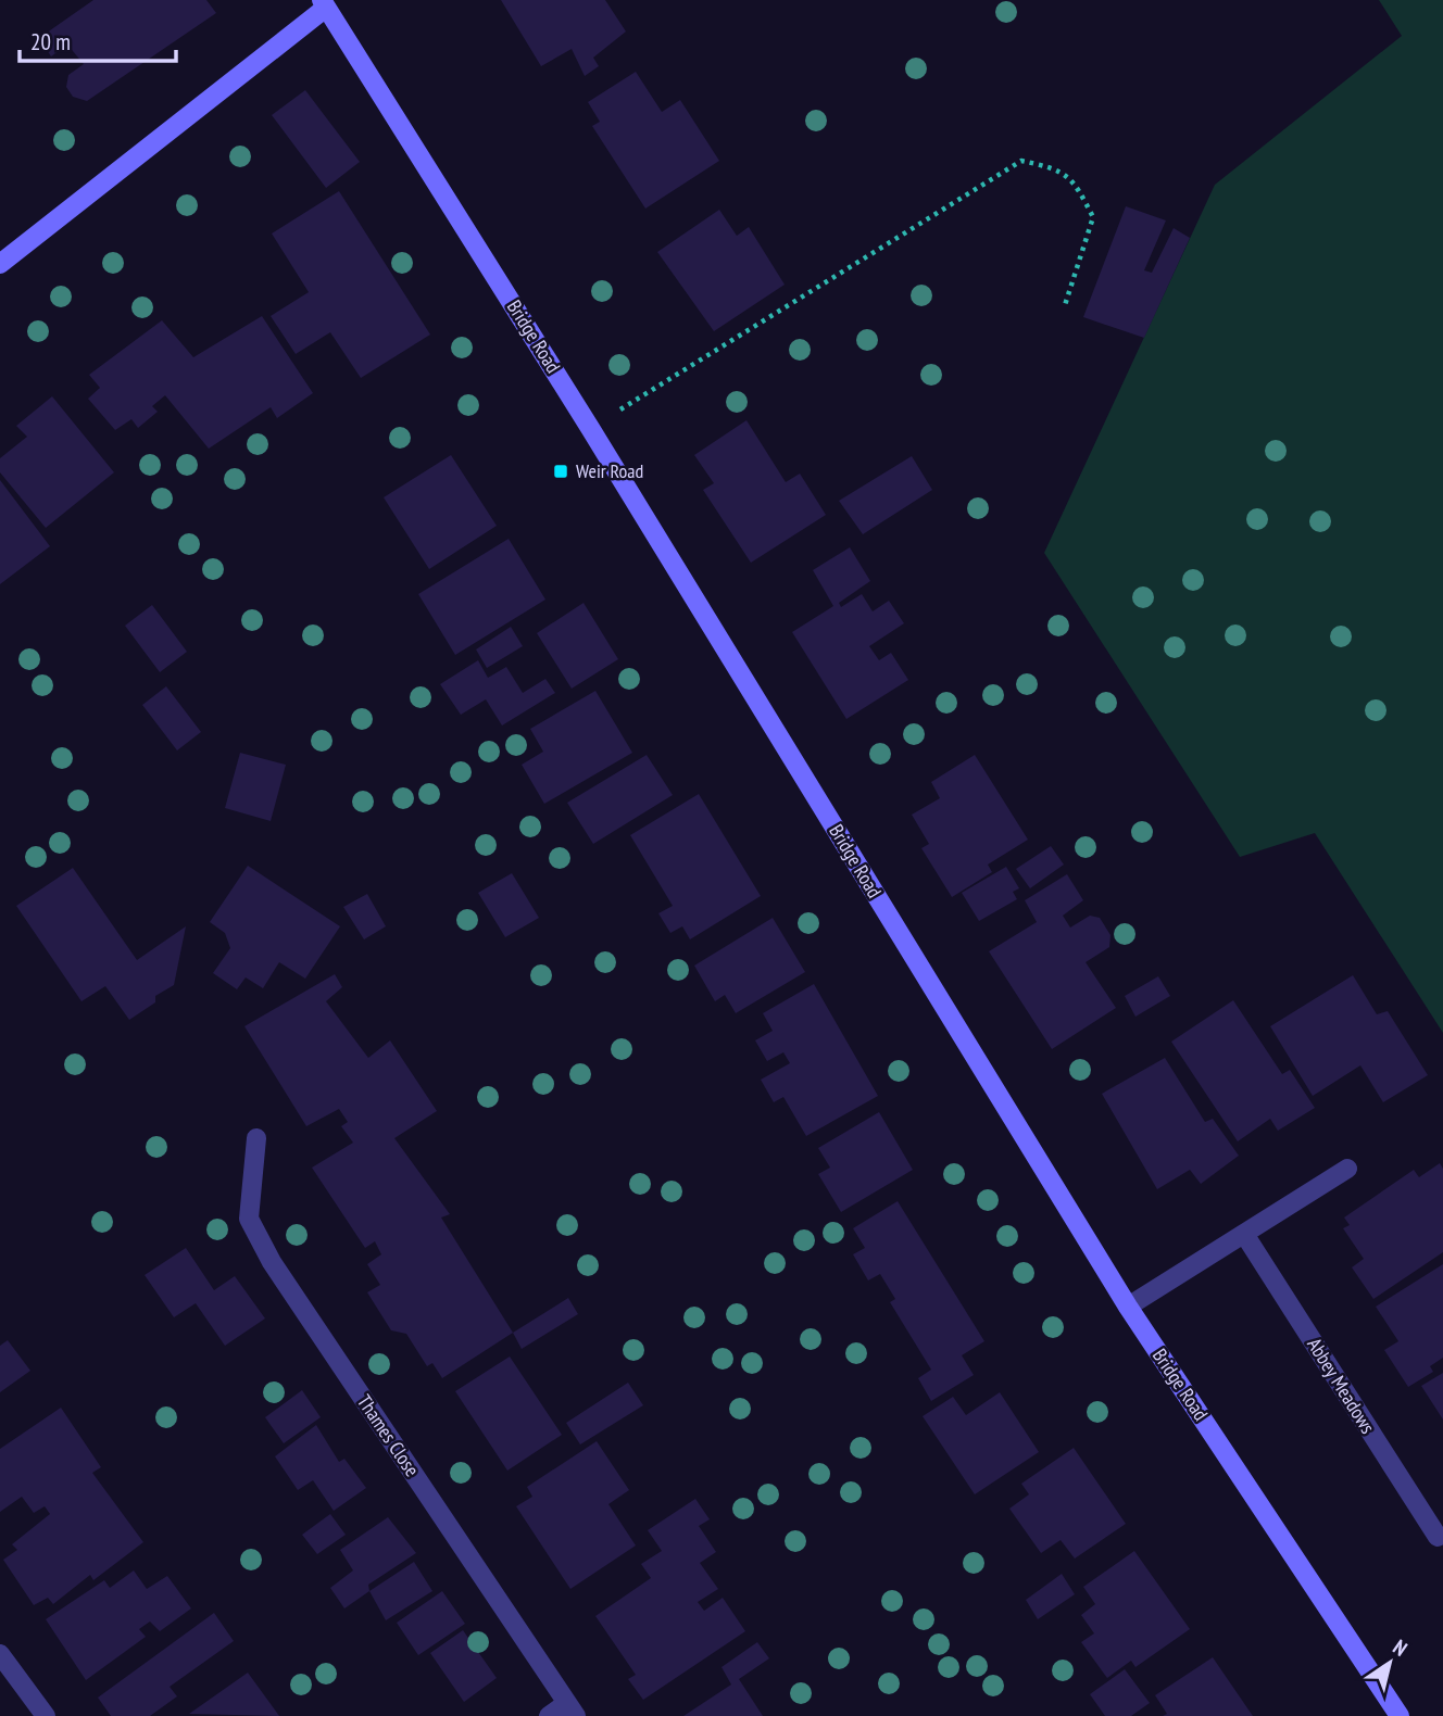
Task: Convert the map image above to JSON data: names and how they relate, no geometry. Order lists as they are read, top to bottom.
{
  "streets": {
    "main road": ["Bridge Road"],
    "street": ["Abbey Meadows", "Thames Close"]
  },
  "places": {
    "transit": ["Weir Road"]
  },
  "scale_bar": "20 m",
  "north": "top right"
}
